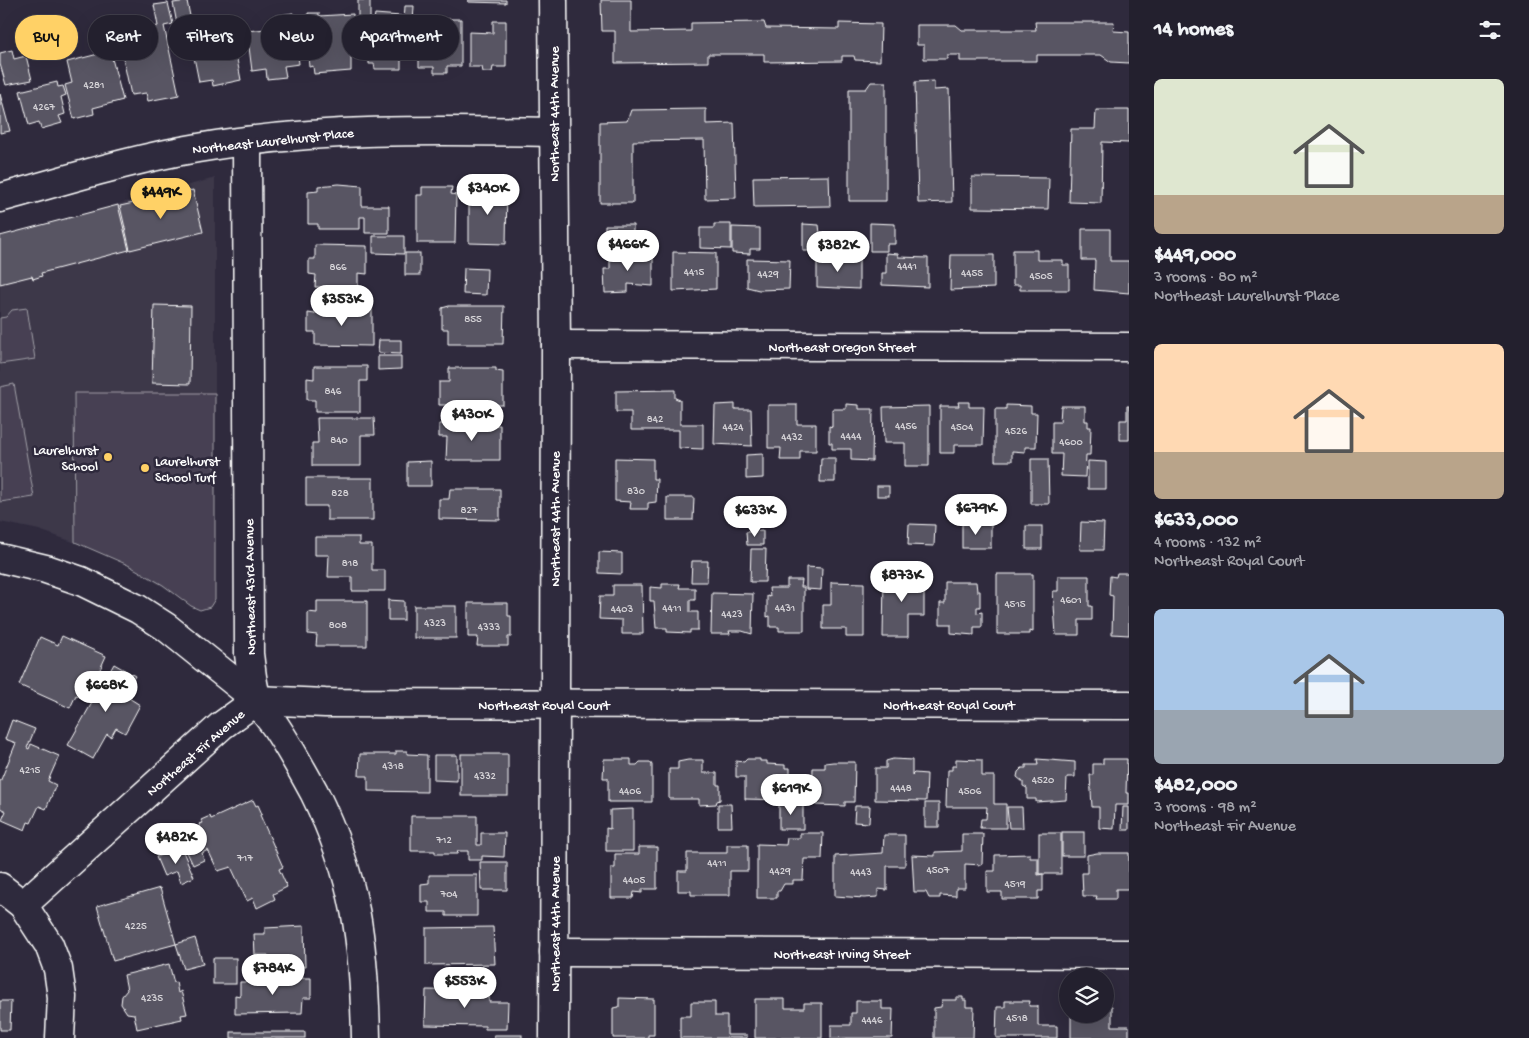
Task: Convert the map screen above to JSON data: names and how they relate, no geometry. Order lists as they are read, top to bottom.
{
  "streets": {
    "street": [
      "Northeast 44th Avenue",
      "Northeast Laurelhurst Place",
      "Northeast Oregon Street",
      "Northeast 43rd Avenue",
      "Northeast Royal Court",
      "Northeast Fir Avenue",
      "Northeast Irving Street"
    ]
  },
  "crossings": [
    ["Northeast 44th Avenue", "Northeast Laurelhurst Place"],
    ["Northeast 44th Avenue", "Northeast Oregon Street"],
    ["Northeast 44th Avenue", "Northeast Royal Court"],
    ["Northeast 44th Avenue", "Northeast Irving Street"],
    ["Northeast Laurelhurst Place", "Northeast 43rd Avenue"],
    ["Northeast 43rd Avenue", "Northeast Royal Court"],
    ["Northeast 43rd Avenue", "Northeast Fir Avenue"],
    ["Northeast Royal Court", "Northeast Fir Avenue"]
  ],
  "places": ["Laurelhurst School", "Laurelhurst School Turf"],
  "house_numbers": [
    "4281",
    "4267",
    "4441",
    "866",
    "4415",
    "4455",
    "4429",
    "4505",
    "855",
    "846",
    "842",
    "4456",
    "4424",
    "4504",
    "4526",
    "4444",
    "4432",
    "840",
    "4600",
    "830",
    "828",
    "827",
    "818",
    "4601",
    "4515",
    "4411",
    "4431",
    "4403",
    "4423",
    "4323",
    "808",
    "4333",
    "4318",
    "4215",
    "4332",
    "4520",
    "4448",
    "4406",
    "4506",
    "712",
    "717",
    "4411",
    "4507",
    "4429",
    "4443",
    "4405",
    "4519",
    "704",
    "4225",
    "4235",
    "4518",
    "4446"
  ],
  "page": {
    "heading": "14 homes",
    "chip": [
      "Buy",
      "Rent",
      "Filters",
      "New",
      "Apartment"
    ],
    "list": [
      {
        "name": "$449,000",
        "note": "3 rooms · 80 m² · Northeast Laurelhurst Place"
      },
      {
        "name": "$633,000",
        "note": "4 rooms · 132 m² · Northeast Royal Court"
      },
      {
        "name": "$482,000",
        "note": "3 rooms · 98 m² · Northeast Fir Avenue"
      }
    ],
    "price": [
      "$340K",
      "$449K",
      "$466K",
      "$382K",
      "$353K",
      "$430K",
      "$679K",
      "$633K",
      "$873K",
      "$668K",
      "$619K",
      "$482K",
      "$784K",
      "$553K"
    ]
  }
}
